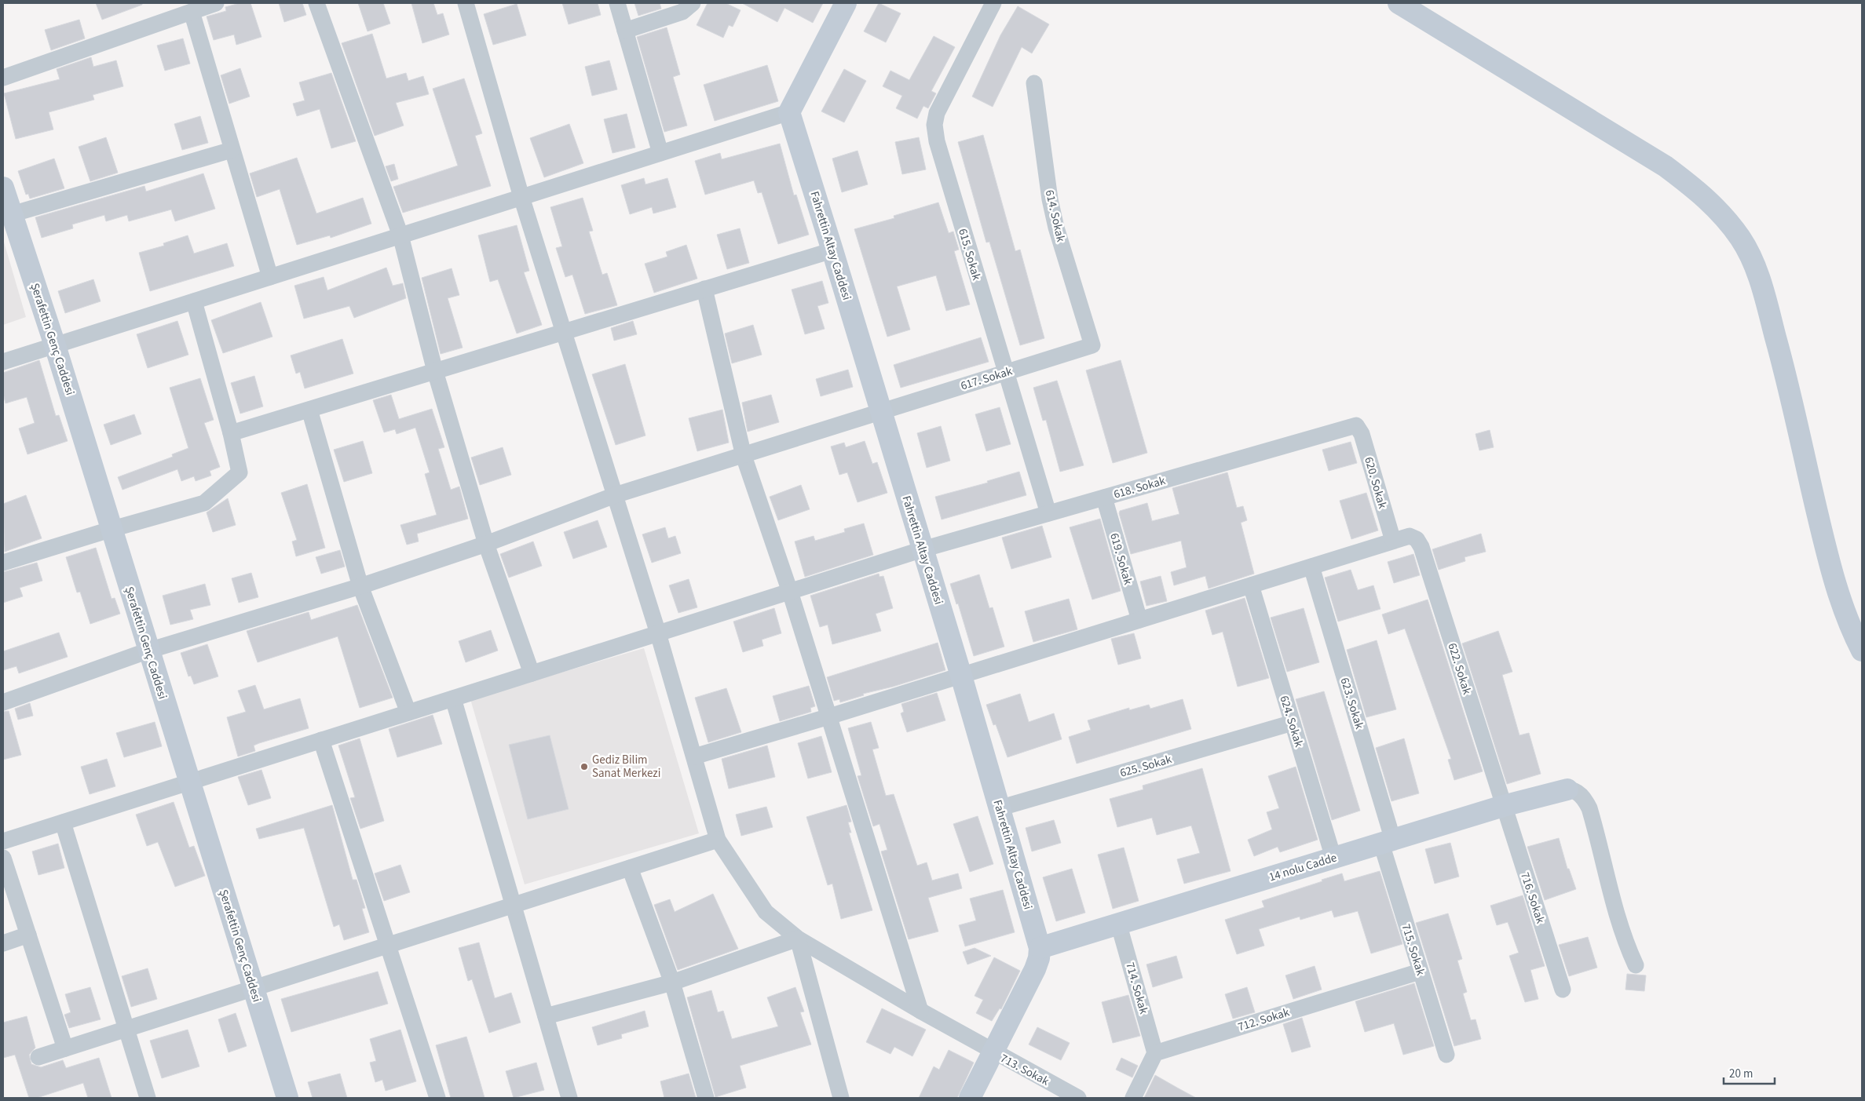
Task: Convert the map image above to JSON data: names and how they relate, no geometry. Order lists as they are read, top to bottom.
{
  "streets": {
    "street": [
      "614. Sokak",
      "Fahrettin Altay Caddesi",
      "615. Sokak",
      "Şerafettin Genç Caddesi",
      "617. Sokak",
      "620. Sokak",
      "618. Sokak",
      "619. Sokak",
      "622. Sokak",
      "623. Sokak",
      "624. Sokak",
      "625. Sokak",
      "14 nolu Cadde",
      "716. Sokak",
      "715. Sokak",
      "714. Sokak",
      "712. Sokak",
      "713. Sokak"
    ]
  },
  "crossings": [
    ["614. Sokak", "617. Sokak"],
    ["Fahrettin Altay Caddesi", "617. Sokak"],
    ["Fahrettin Altay Caddesi", "618. Sokak"],
    ["Fahrettin Altay Caddesi", "625. Sokak"],
    ["Fahrettin Altay Caddesi", "14 nolu Cadde"],
    ["Fahrettin Altay Caddesi", "713. Sokak"],
    ["615. Sokak", "617. Sokak"],
    ["615. Sokak", "618. Sokak"],
    ["Şerafettin Genç Caddesi", "617. Sokak"],
    ["Şerafettin Genç Caddesi", "618. Sokak"],
    ["617. Sokak", "713. Sokak"],
    ["620. Sokak", "618. Sokak"],
    ["620. Sokak", "622. Sokak"],
    ["618. Sokak", "619. Sokak"],
    ["618. Sokak", "713. Sokak"],
    ["622. Sokak", "14 nolu Cadde"],
    ["622. Sokak", "716. Sokak"],
    ["623. Sokak", "14 nolu Cadde"],
    ["623. Sokak", "715. Sokak"],
    ["624. Sokak", "625. Sokak"],
    ["624. Sokak", "14 nolu Cadde"],
    ["14 nolu Cadde", "716. Sokak"],
    ["14 nolu Cadde", "715. Sokak"],
    ["14 nolu Cadde", "714. Sokak"],
    ["715. Sokak", "712. Sokak"],
    ["714. Sokak", "712. Sokak"]
  ],
  "places": ["Gediz Bilim Sanat Merkezi"],
  "scale_bar": "20 m"
}
